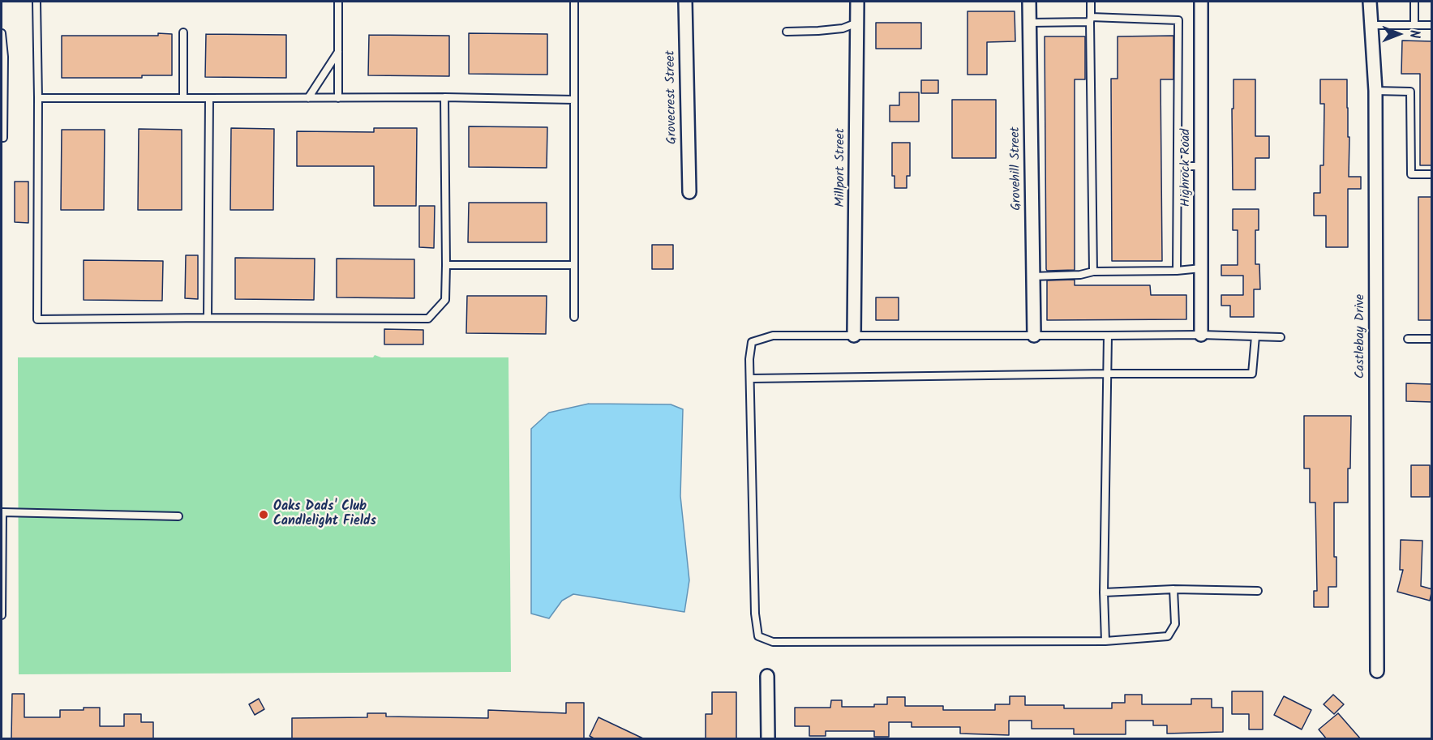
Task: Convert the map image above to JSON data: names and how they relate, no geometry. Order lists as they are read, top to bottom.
{
  "streets": {
    "street": [
      "Grovecrest Street",
      "Millport Street",
      "Highrock Road",
      "Grovehill Street",
      "Castlebay Drive"
    ]
  },
  "places": ["Oaks Dads' Club Candlelight Fields"],
  "north": "right"
}
